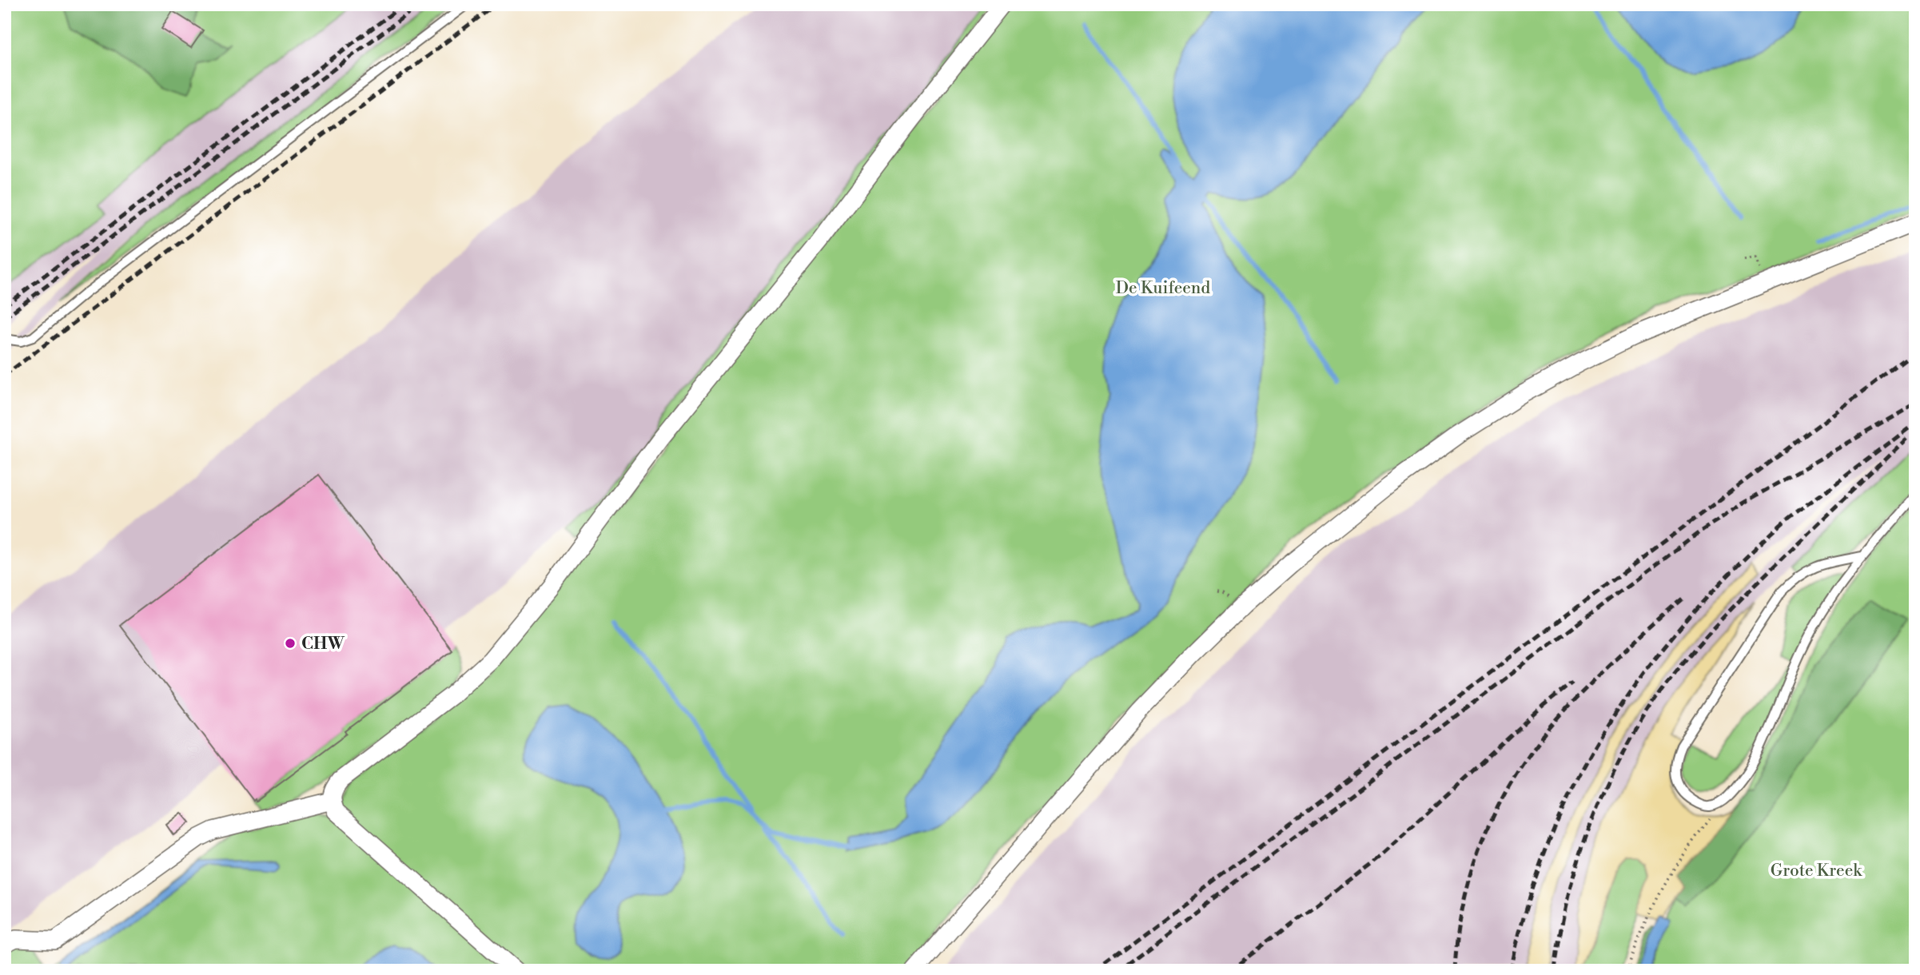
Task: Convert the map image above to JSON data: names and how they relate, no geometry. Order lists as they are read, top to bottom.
{
  "parks": ["De Kuifeend", "Grote Kreek"],
  "places": ["CHW"]
}
